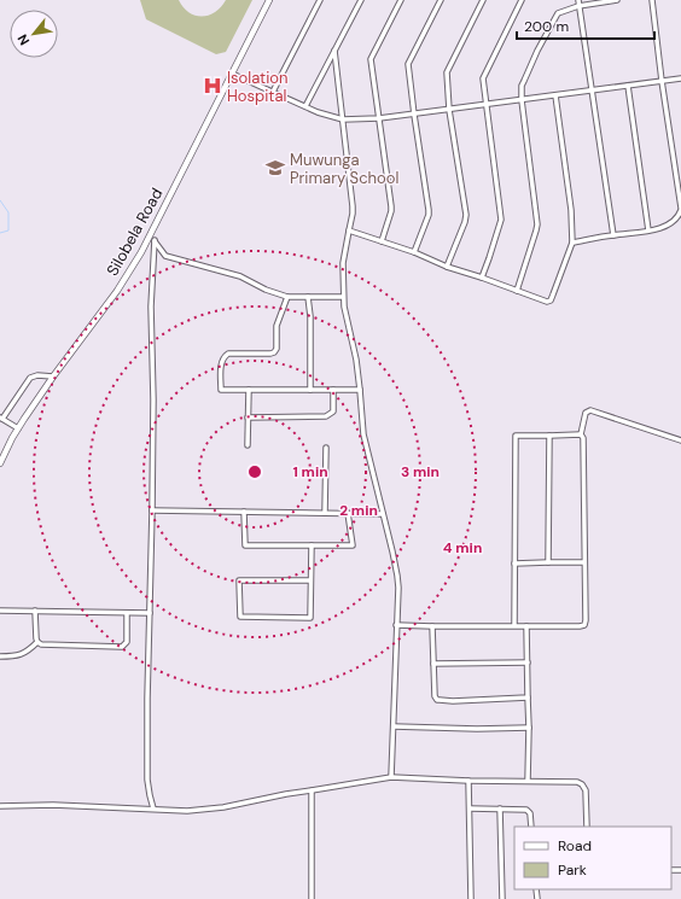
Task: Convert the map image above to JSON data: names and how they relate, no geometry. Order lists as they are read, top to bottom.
{
  "streets": {
    "street": ["Silobela Road"]
  },
  "places": {
    "hospital": ["Isolation Hospital"],
    "school or university": ["Muwunga Primary School"]
  },
  "legend": ["Road", "Park"],
  "scale_bar": "200 m",
  "north": "bottom left",
  "rings": [
    "1 min",
    "3 min",
    "2 min",
    "4 min"
  ]
}
